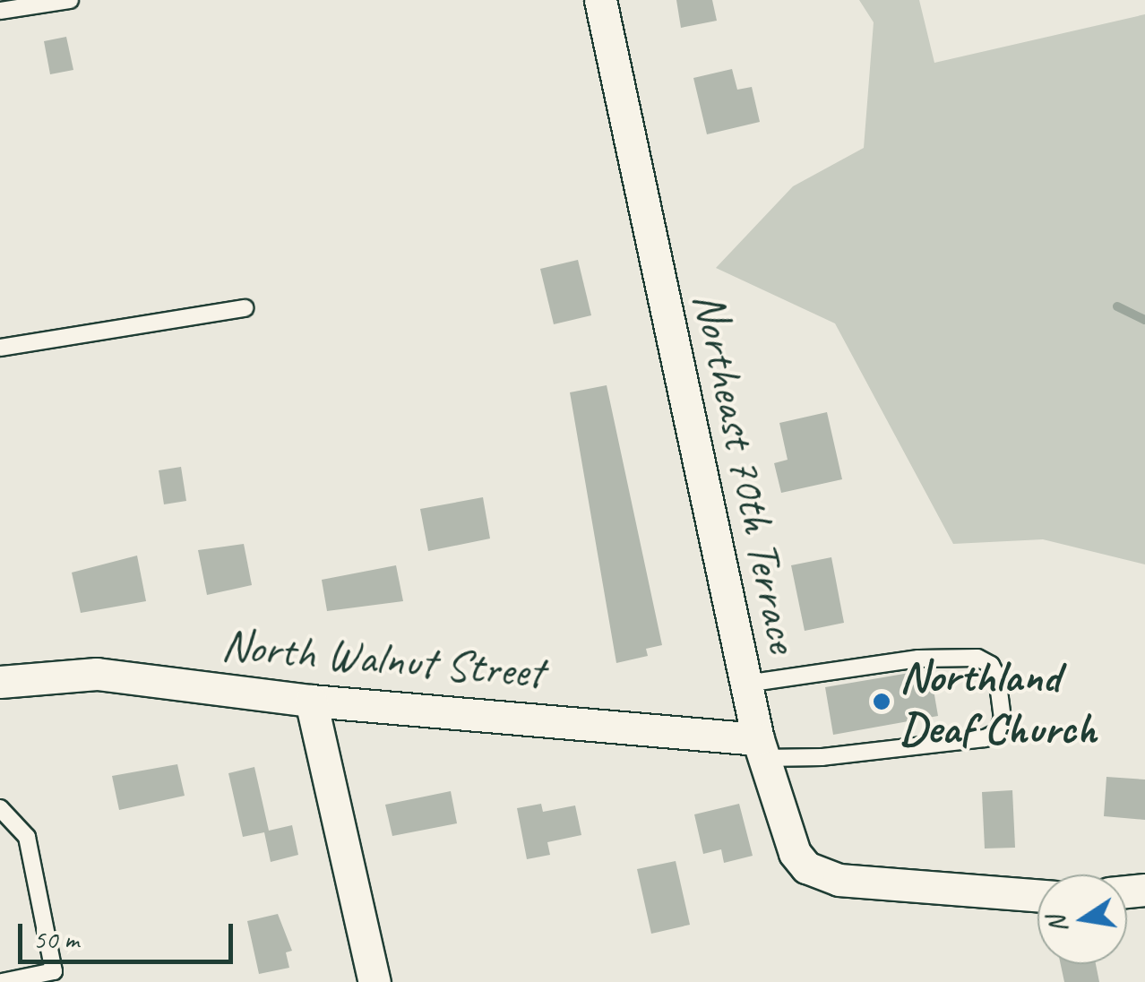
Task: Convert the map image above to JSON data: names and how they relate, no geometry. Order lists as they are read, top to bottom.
{
  "streets": {
    "street": ["Northeast 70th Terrace", "North Walnut Street"]
  },
  "crossings": [
    ["Northeast 70th Terrace", "North Walnut Street"]
  ],
  "places": ["Northland Deaf Church"],
  "scale_bar": "50 m",
  "north": "left"
}
